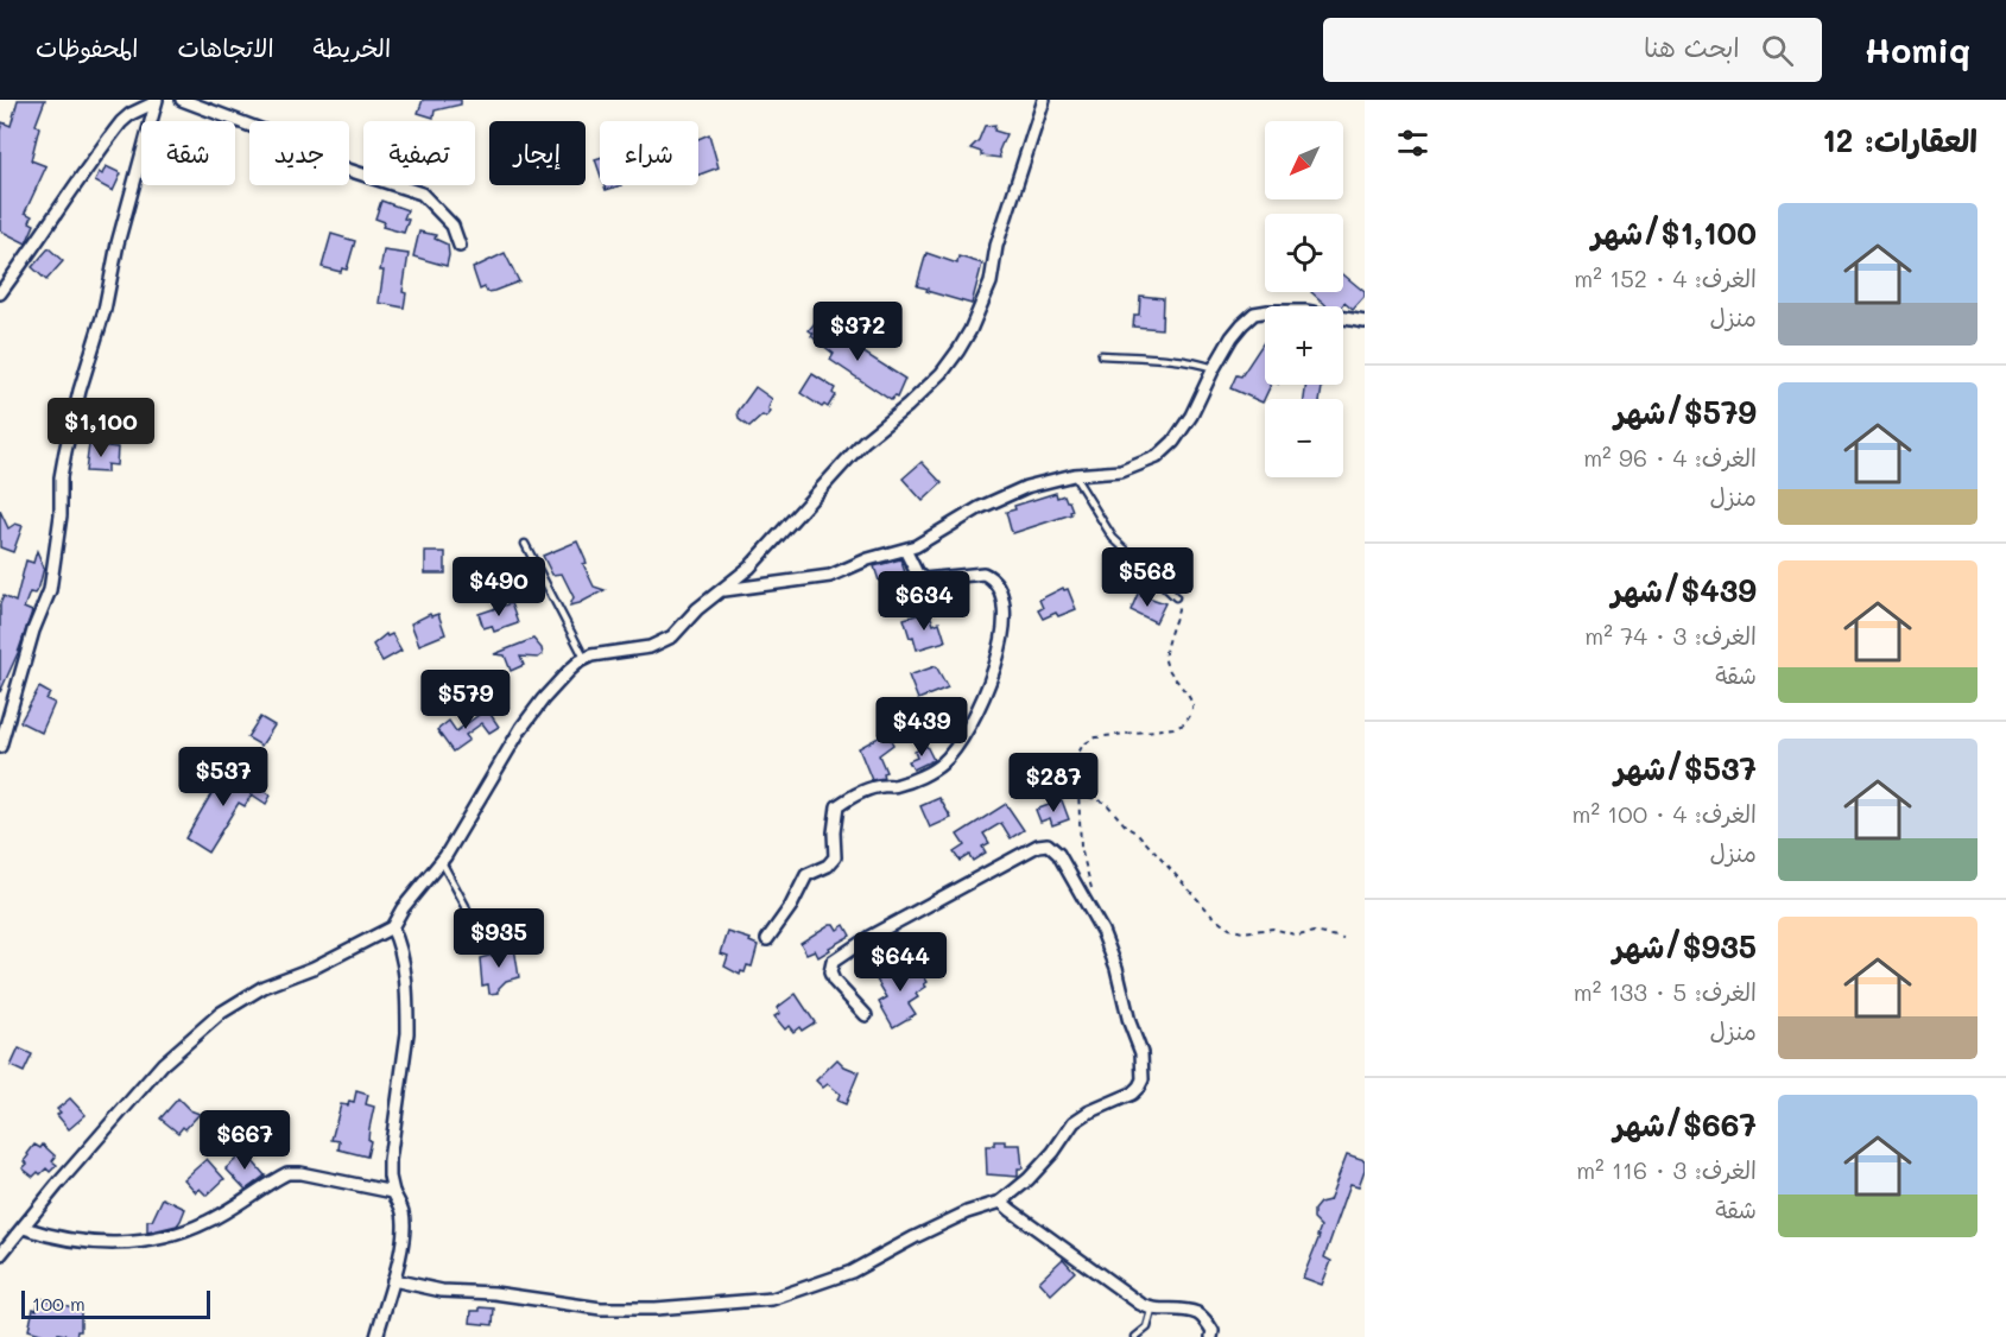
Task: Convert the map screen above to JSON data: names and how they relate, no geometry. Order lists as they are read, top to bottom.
{
  "scale_bar": "100 m",
  "north": "bottom left",
  "page": {
    "header": "Homiq",
    "search": "ابحث هنا",
    "nav": ["الخريطة", "الاتجاهات", "المحفوظات"],
    "heading": "العقارات: 12",
    "map_buttons": ["+", "−"],
    "chip": [
      "شراء",
      "إيجار",
      "تصفية",
      "جديد",
      "شقة"
    ],
    "list": [
      {
        "name": "$1,100/شهر",
        "note": "الغرف: 4 · 152 m² · منزل"
      },
      {
        "name": "$579/شهر",
        "note": "الغرف: 4 · 96 m² · منزل"
      },
      {
        "name": "$439/شهر",
        "note": "الغرف: 3 · 74 m² · شقة"
      },
      {
        "name": "$537/شهر",
        "note": "الغرف: 4 · 100 m² · منزل"
      },
      {
        "name": "$935/شهر",
        "note": "الغرف: 5 · 133 m² · منزل"
      },
      {
        "name": "$667/شهر",
        "note": "الغرف: 3 · 116 m² · شقة"
      }
    ],
    "price": [
      "$372",
      "$1,100",
      "$568",
      "$490",
      "$634",
      "$579",
      "$439",
      "$537",
      "$287",
      "$935",
      "$644",
      "$667"
    ],
    "scale": "100 m"
  }
}
